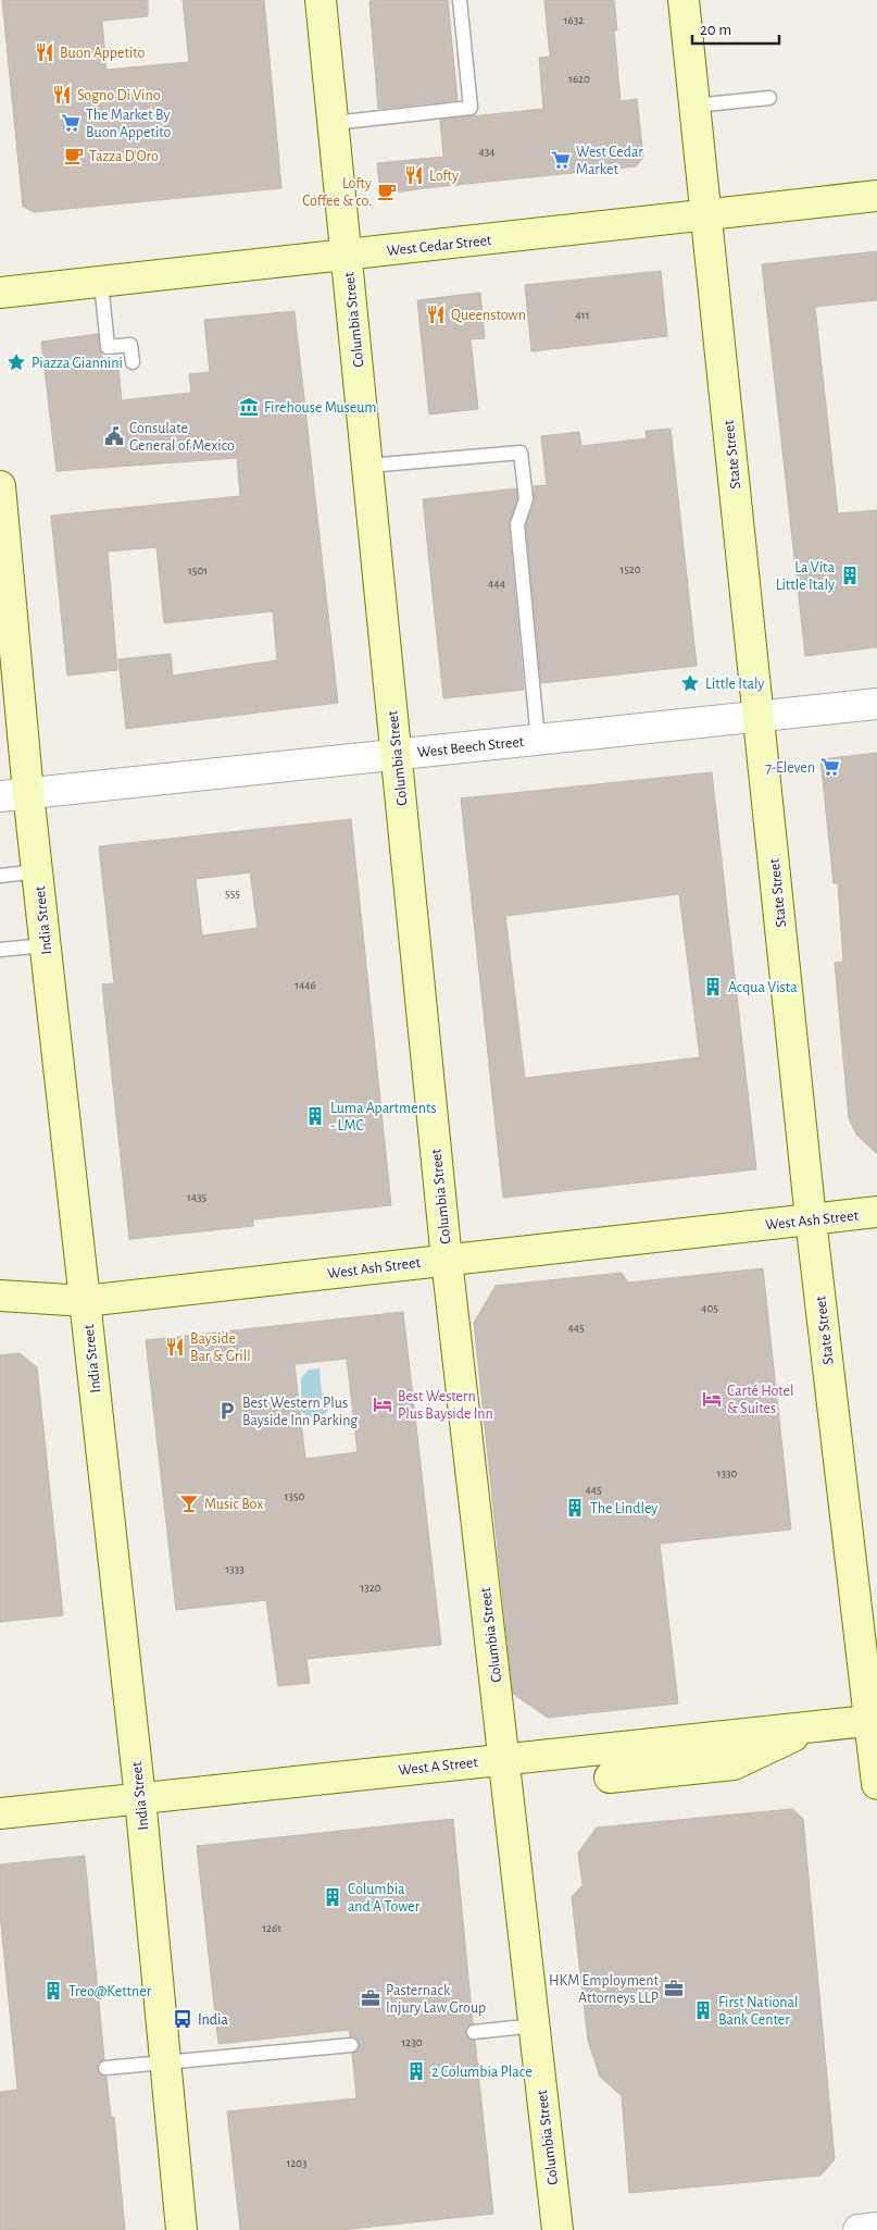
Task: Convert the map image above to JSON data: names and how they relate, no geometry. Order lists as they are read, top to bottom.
{
  "streets": {
    "main road": [
      "West Cedar Street",
      "Columbia Street",
      "State Street",
      "India Street",
      "West Ash Street",
      "West A Street"
    ],
    "street": ["West Beech Street"]
  },
  "crossings": [
    ["West Cedar Street", "Columbia Street"],
    ["West Cedar Street", "State Street"],
    ["Columbia Street", "West Beech Street"],
    ["Columbia Street", "West Ash Street"],
    ["Columbia Street", "West A Street"],
    ["State Street", "West Beech Street"],
    ["State Street", "West Ash Street"],
    ["State Street", "West A Street"],
    ["West Beech Street", "India Street"],
    ["India Street", "West Ash Street"],
    ["India Street", "West A Street"]
  ],
  "places": {
    "restaurant": [
      "Buon Appetito",
      "Sogno Di Vino",
      "Lofty",
      "Queenstown",
      "Bayside Bar & Grill"
    ],
    "supermarket": ["The Market By Buon Appetito", "West Cedar Market", "7-Eleven"],
    "cafe": ["Tazza D'Oro", "Lofty Coffee & co."],
    "place": ["Piazza Giannini", "Little Italy"],
    "museum": ["Firehouse Museum"],
    "public building": ["Consulate General of Mexico"],
    "building": [
      "La Vita Little Italy",
      "Acqua Vista",
      "Luma Apartments - LMC",
      "The Lindley",
      "Columbia and A Tower",
      "Treo@Kettner",
      "First National Bank Center",
      "2 Columbia Place"
    ],
    "hotel": ["Carté Hotel & Suites", "Best Western Plus Bayside Inn"],
    "parking": ["Best Western Plus Bayside Inn Parking"],
    "bar": ["Music Box"],
    "office": ["HKM Employment Attorneys LLP", "Pasternack Injury Law Group"],
    "bus stop": ["India"]
  },
  "house_numbers": [
    "1632",
    "1620",
    "434",
    "411",
    "1520",
    "1501",
    "444",
    "555",
    "1446",
    "1435",
    "405",
    "445",
    "1330",
    "445",
    "1350",
    "1333",
    "1320",
    "1261",
    "1230",
    "1203"
  ],
  "scale_bar": "20 m"
}
